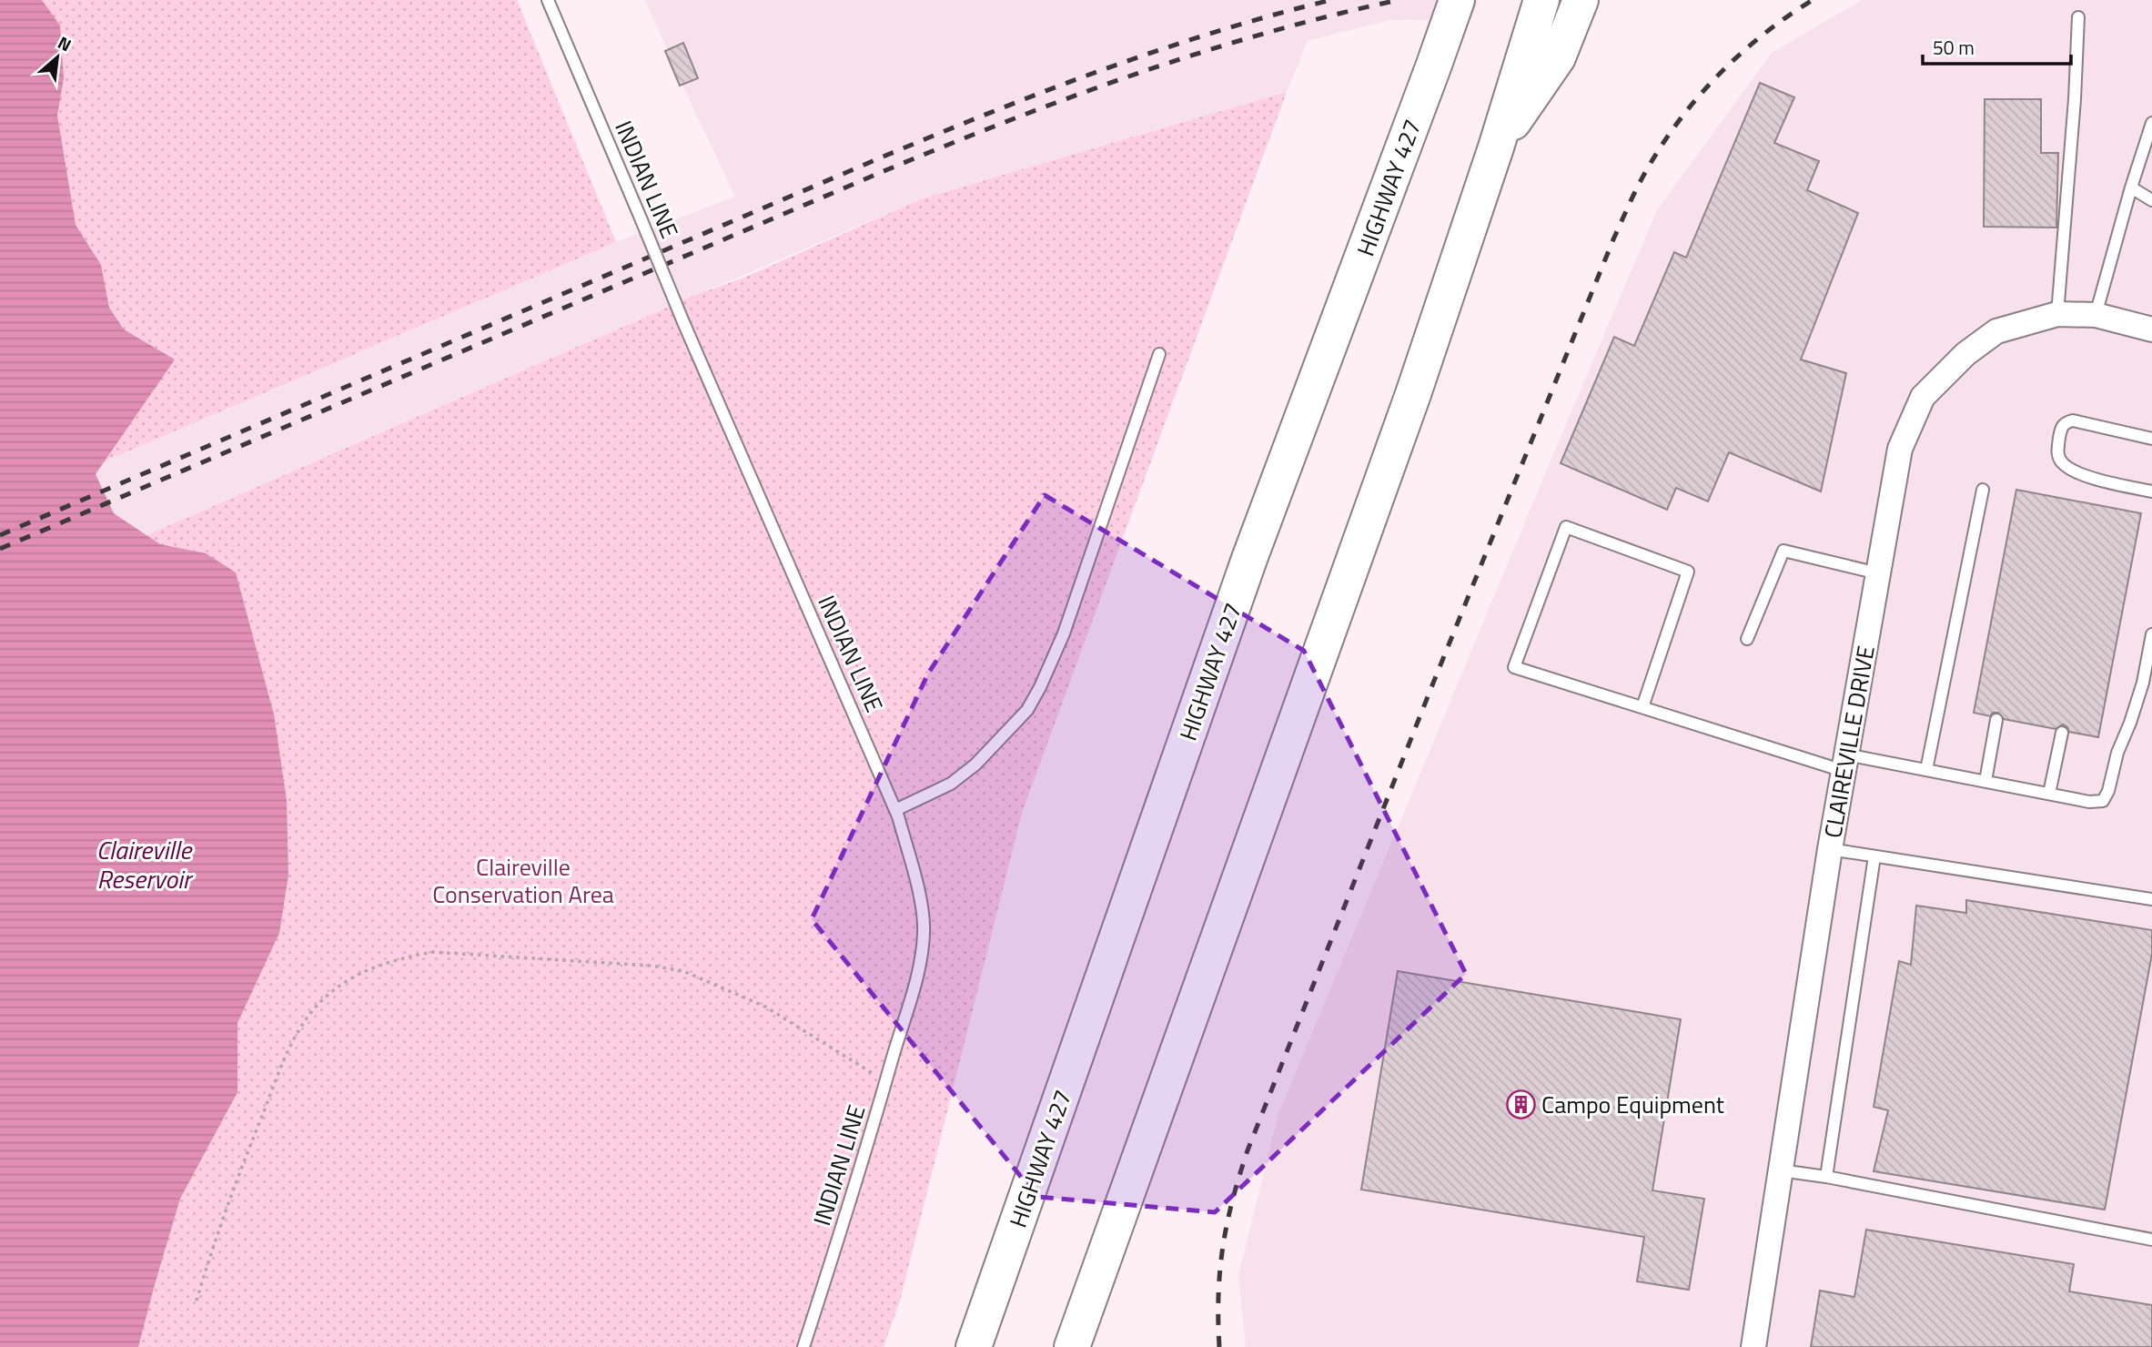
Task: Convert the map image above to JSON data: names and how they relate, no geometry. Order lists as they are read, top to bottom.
{
  "streets": {
    "highway": ["HIGHWAY 427"],
    "street": ["CLAIREVILLE DRIVE"],
    "lane": ["INDIAN LINE"]
  },
  "water": ["Claireville Reservoir"],
  "parks": ["Claireville Conservation Area"],
  "places": {
    "building": ["Campo Equipment"]
  },
  "scale_bar": "50 m",
  "north": "top right"
}
